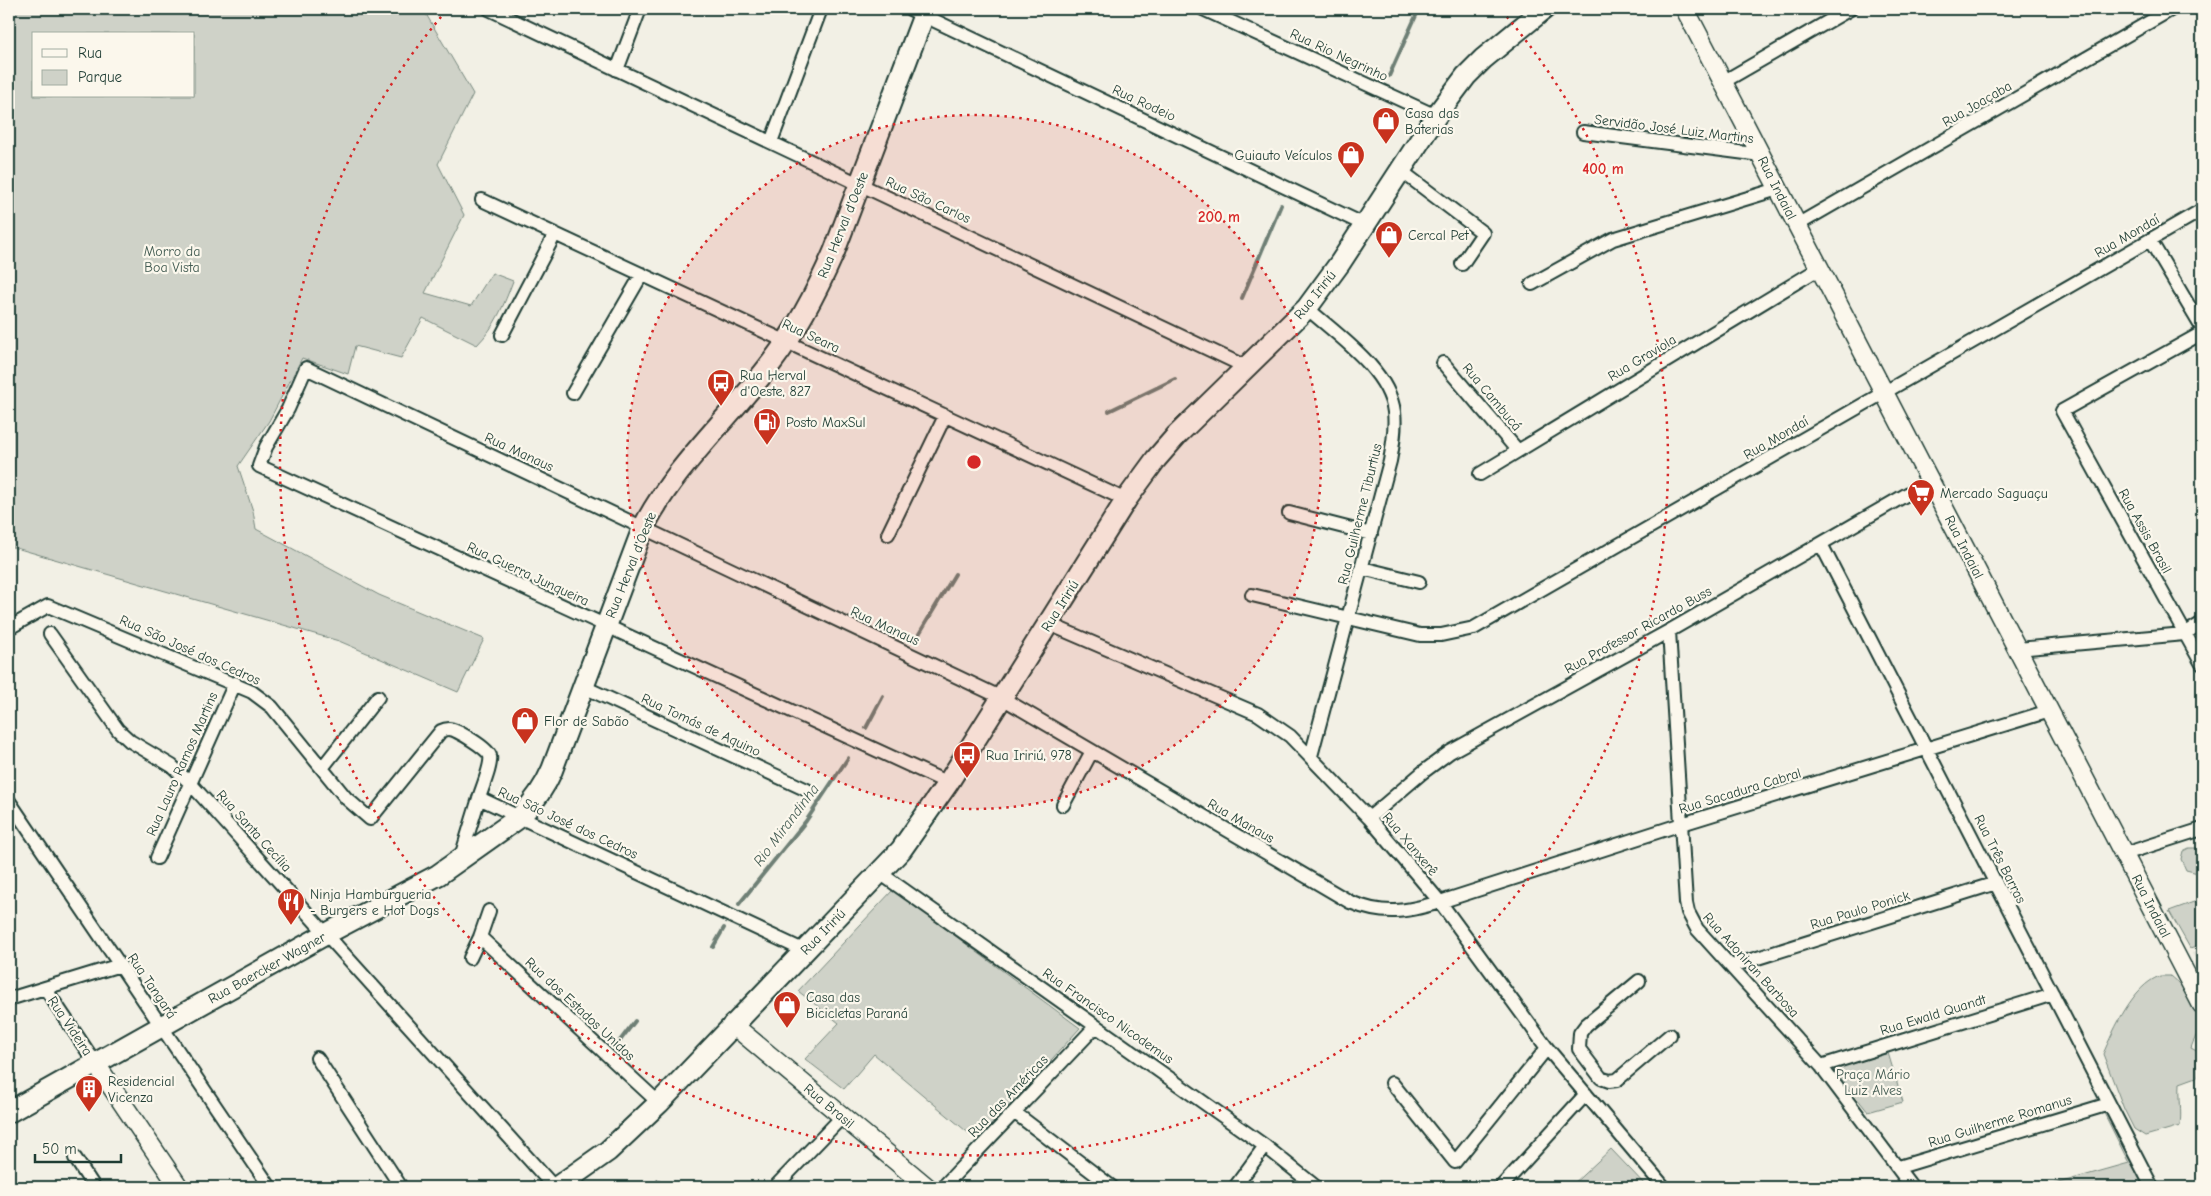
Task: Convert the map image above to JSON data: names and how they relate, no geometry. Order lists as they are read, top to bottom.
{
  "streets": {
    "main road": ["Rua Herval d'Oeste", "Rua Iririú", "Rua Baercker Wagner"],
    "street": [
      "Rua Rio Negrinho",
      "Rua Rodeio",
      "Rua Joaçaba",
      "Servidão José Luiz Martins",
      "Rua Indaial",
      "Rua São Carlos",
      "Rua Mondaí",
      "Rua Seara",
      "Rua Graviola",
      "Rua Cambucá",
      "Rua Manaus",
      "Rua Guilherme Tiburtius",
      "Rua Assis Brasil",
      "Rua Guerra Junqueira",
      "Rua Professor Ricardo Buss",
      "Rua São José dos Cedros",
      "Rua Tomás de Aquino",
      "Rua Lauro Ramos Martins",
      "Rua Sacadura Cabral",
      "Rua Santa Cecília",
      "Rua Xanxerê",
      "Rua Três Barras",
      "Rua Paulo Ponick",
      "Rua Adoniran Barbosa",
      "Rua Tangará",
      "Rua dos Estados Unidos",
      "Rua Ewald Quandt",
      "Rua Francisco Nicodemus",
      "Rua Videira",
      "Rua das Américas",
      "Rua Brasil",
      "Rua Guilherme Romanus"
    ]
  },
  "crossings": [
    ["Rua Rio Negrinho", "Rua Iririú"],
    ["Rua Rodeio", "Rua Herval d'Oeste"],
    ["Rua Rodeio", "Rua Iririú"],
    ["Rua Joaçaba", "Rua Indaial"],
    ["Servidão José Luiz Martins", "Rua Indaial"],
    ["Rua Indaial", "Rua Mondaí"],
    ["Rua Indaial", "Rua Graviola"],
    ["Rua Indaial", "Rua Professor Ricardo Buss"],
    ["Rua Indaial", "Rua Sacadura Cabral"],
    ["Rua São Carlos", "Rua Herval d'Oeste"],
    ["Rua São Carlos", "Rua Iririú"],
    ["Rua Herval d'Oeste", "Rua Seara"],
    ["Rua Herval d'Oeste", "Rua Manaus"],
    ["Rua Herval d'Oeste", "Rua Guerra Junqueira"],
    ["Rua Herval d'Oeste", "Rua São José dos Cedros"],
    ["Rua Herval d'Oeste", "Rua Tomás de Aquino"],
    ["Rua Herval d'Oeste", "Rua Baercker Wagner"],
    ["Rua Mondaí", "Rua Guilherme Tiburtius"],
    ["Rua Iririú", "Rua Seara"],
    ["Rua Iririú", "Rua Manaus"],
    ["Rua Iririú", "Rua Guilherme Tiburtius"],
    ["Rua Iririú", "Rua Guerra Junqueira"],
    ["Rua Iririú", "Rua São José dos Cedros"],
    ["Rua Iririú", "Rua Santa Cecília"],
    ["Rua Iririú", "Rua Xanxerê"],
    ["Rua Iririú", "Rua dos Estados Unidos"],
    ["Rua Iririú", "Rua Francisco Nicodemus"],
    ["Rua Iririú", "Rua Brasil"],
    ["Rua Graviola", "Rua Cambucá"],
    ["Rua Manaus", "Rua Guerra Junqueira"],
    ["Rua Manaus", "Rua Sacadura Cabral"],
    ["Rua Manaus", "Rua Xanxerê"],
    ["Rua Guilherme Tiburtius", "Rua Xanxerê"],
    ["Rua Professor Ricardo Buss", "Rua Xanxerê"],
    ["Rua Professor Ricardo Buss", "Rua Três Barras"],
    ["Rua Professor Ricardo Buss", "Rua Adoniran Barbosa"],
    ["Rua São José dos Cedros", "Rua Lauro Ramos Martins"],
    ["Rua São José dos Cedros", "Rua Baercker Wagner"],
    ["Rua Lauro Ramos Martins", "Rua Santa Cecília"],
    ["Rua Sacadura Cabral", "Rua Xanxerê"],
    ["Rua Sacadura Cabral", "Rua Três Barras"],
    ["Rua Sacadura Cabral", "Rua Adoniran Barbosa"],
    ["Rua Santa Cecília", "Rua Baercker Wagner"],
    ["Rua Três Barras", "Rua Paulo Ponick"],
    ["Rua Três Barras", "Rua Ewald Quandt"],
    ["Rua Três Barras", "Rua Guilherme Romanus"],
    ["Rua Paulo Ponick", "Rua Adoniran Barbosa"],
    ["Rua Adoniran Barbosa", "Rua Ewald Quandt"],
    ["Rua Adoniran Barbosa", "Rua Guilherme Romanus"],
    ["Rua Baercker Wagner", "Rua Tangará"],
    ["Rua Baercker Wagner", "Rua Videira"],
    ["Rua Francisco Nicodemus", "Rua das Américas"]
  ],
  "water": ["Rio Mirandinha"],
  "parks": ["Morro da Boa Vista", "Praça Mário Luiz Alves"],
  "places": {
    "shop": [
      "Casa das Baterias",
      "Guiauto Veículos",
      "Cercal Pet",
      "Flor de Sabão",
      "Casa das Bicicletas Paraná"
    ],
    "bus stop": ["Rua Herval d'Oeste, 827", "Rua Iririú, 978"],
    "fuel station": ["Posto MaxSul"],
    "supermarket": ["Mercado Saguaçu"],
    "restaurant": ["Ninja Hamburgueria - Burgers e Hot Dogs"],
    "building": ["Residencial Vicenza"]
  },
  "legend": ["Rua", "Parque"],
  "scale_bar": "50 m",
  "rings": ["400 m", "200 m"]
}
